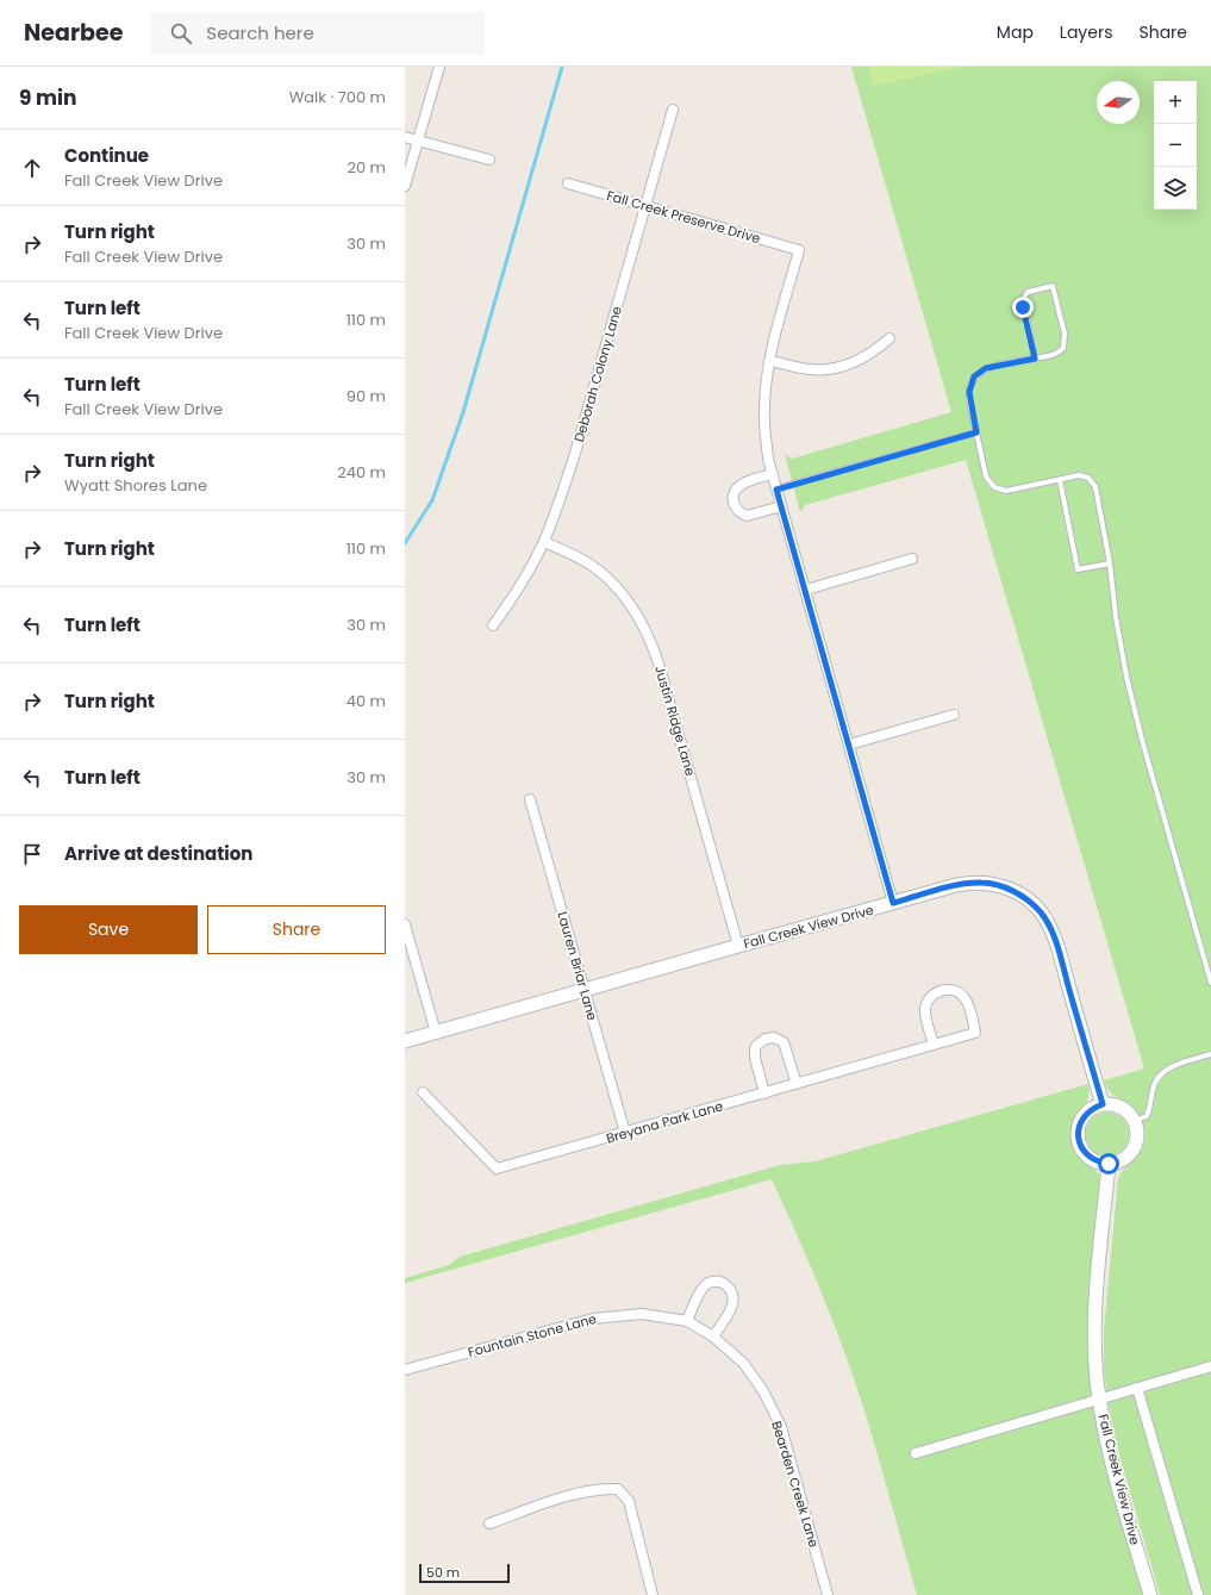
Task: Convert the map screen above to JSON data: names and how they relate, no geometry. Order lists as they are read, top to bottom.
{
  "streets": {
    "street": [
      "Fall Creek Preserve Drive",
      "Deborah Colony Lane",
      "Justin Ridge Lane",
      "Fall Creek View Drive",
      "Lauren Briar Lane",
      "Breyana Park Lane",
      "Fountain Stone Lane",
      "Bearden Creek Lane"
    ]
  },
  "crossings": [
    ["Fall Creek Preserve Drive", "Deborah Colony Lane"],
    ["Deborah Colony Lane", "Justin Ridge Lane"],
    ["Justin Ridge Lane", "Fall Creek View Drive"],
    ["Fall Creek View Drive", "Lauren Briar Lane"],
    ["Lauren Briar Lane", "Breyana Park Lane"],
    ["Fountain Stone Lane", "Bearden Creek Lane"]
  ],
  "scale_bar": "50 m",
  "north": "left",
  "page": {
    "header": "Nearbee",
    "search": "Search here",
    "nav": ["Map", "Layers", "Share"],
    "heading": ["9 min", "Walk · 700 m"],
    "map_buttons": ["+", "−"],
    "list": [
      ["Continue", "Fall Creek View Drive", "20 m"],
      ["Turn right", "Fall Creek View Drive", "30 m"],
      ["Turn left", "Fall Creek View Drive", "110 m"],
      ["Turn left", "Fall Creek View Drive", "90 m"],
      ["Turn right", "Wyatt Shores Lane", "240 m"],
      ["Turn right", "110 m"],
      ["Turn left", "30 m"],
      ["Turn right", "40 m"],
      ["Turn left", "30 m"],
      "Arrive at destination"
    ],
    "buttons": ["Save", "Share"],
    "scale": "50 m"
  }
}
